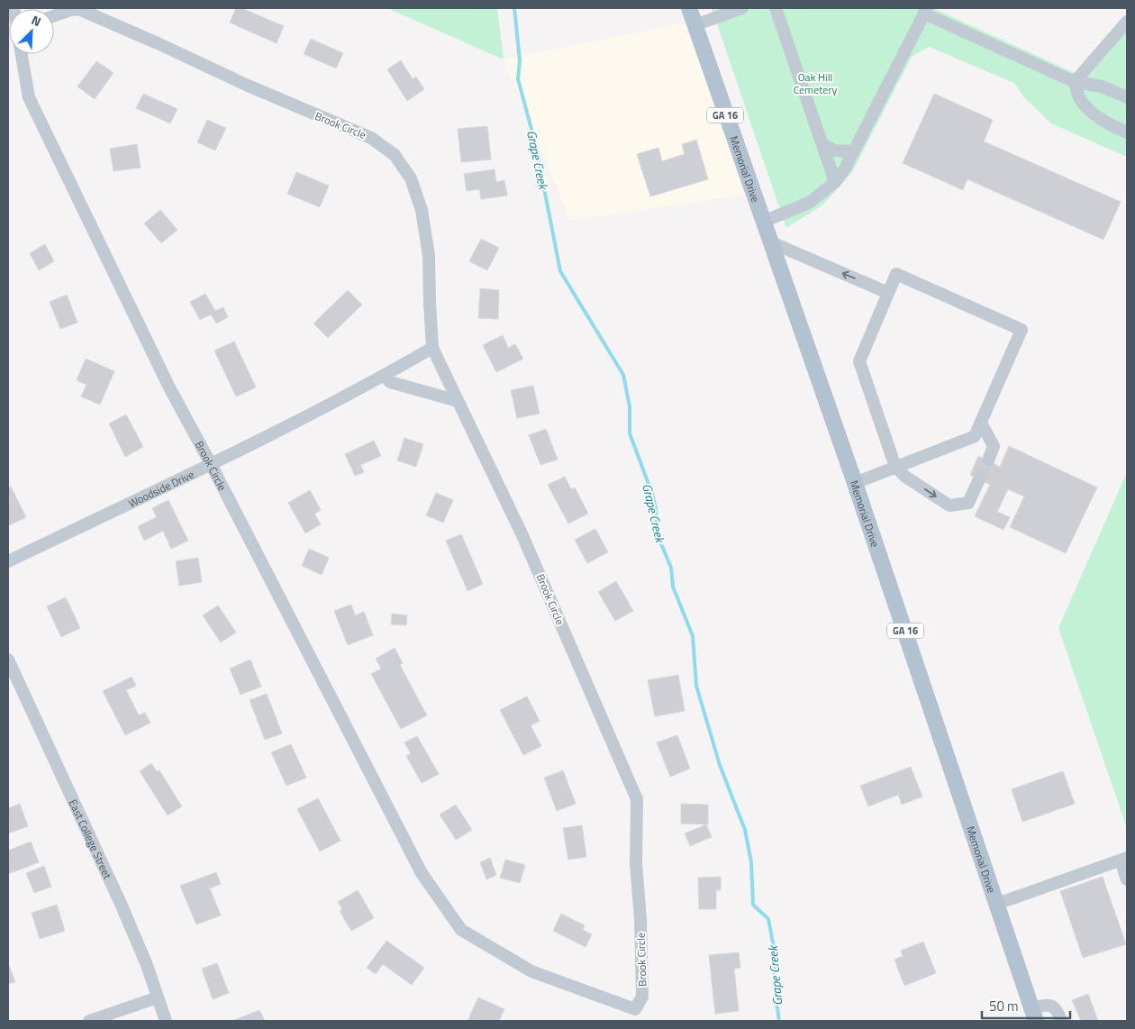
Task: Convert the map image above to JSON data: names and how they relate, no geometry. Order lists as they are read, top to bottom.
{
  "streets": {
    "main road": ["GA 16", "Memorial Drive"],
    "street": ["Brook Circle", "Woodside Drive", "East College Street"]
  },
  "crossings": [
    ["Brook Circle", "Woodside Drive"]
  ],
  "water": ["Grape Creek"],
  "parks": ["Oak Hill Cemetery"],
  "scale_bar": "50 m",
  "north": "top right"
}
